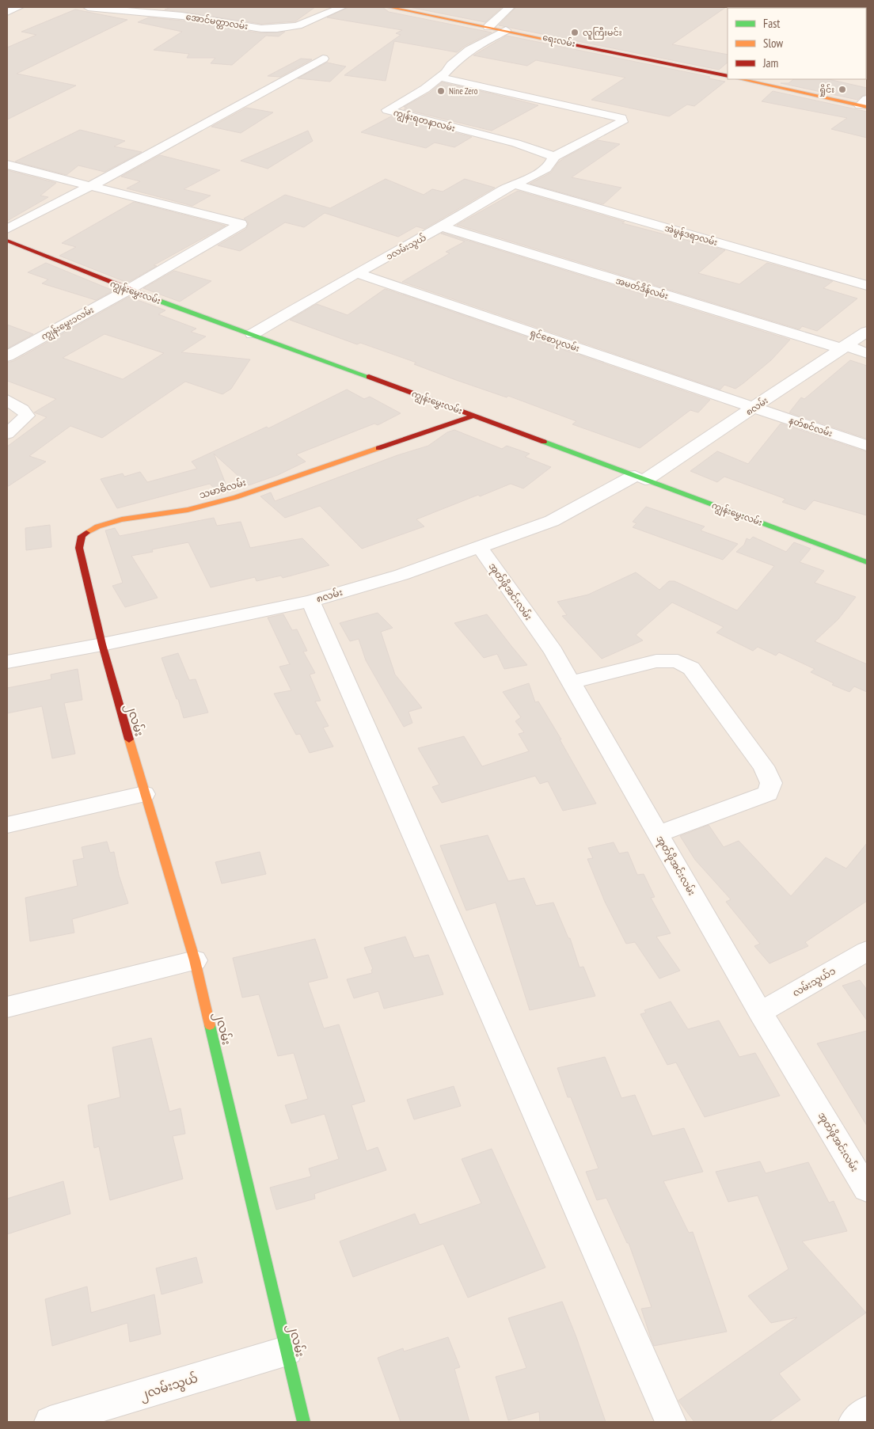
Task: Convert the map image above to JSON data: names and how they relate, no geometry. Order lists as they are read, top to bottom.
{
  "streets": {
    "street": [
      "အောင်မတ္တာလမ်း",
      "ရေးလမ်း",
      "ကျွန်းရတနာလမ်း",
      "အဲမွန်ဒရာလမ်း",
      "၁လမ်းသွယ်",
      "အမတ်ဒိန်လမ်း",
      "ကျွန်းမွှေးလမ်း",
      "ကျွန်းမွှေး၁လမ်း",
      "ရှင်စောပုလမ်း",
      "၈လမ်း",
      "နတ်စင်လမ်း",
      "သမာဓိလမ်း",
      "အုတ်ဖိုအင်းလမ်း",
      "၂လမ်း",
      "လမ်းသွယ်၁",
      "၂လမ်းသွယ်"
    ]
  },
  "crossings": [
    ["ရေးလမ်း", "ကျွန်းရတနာလမ်း"],
    ["ကျွန်းရတနာလမ်း", "၁လမ်းသွယ်"],
    ["အဲမွန်ဒရာလမ်း", "၁လမ်းသွယ်"],
    ["၁လမ်းသွယ်", "အမတ်ဒိန်လမ်း"],
    ["၁လမ်းသွယ်", "ကျွန်းမွှေးလမ်း"],
    ["၁လမ်းသွယ်", "ရှင်စောပုလမ်း"],
    ["အမတ်ဒိန်လမ်း", "၈လမ်း"],
    ["ကျွန်းမွှေးလမ်း", "ကျွန်းမွှေး၁လမ်း"],
    ["ကျွန်းမွှေးလမ်း", "၈လမ်း"],
    ["ကျွန်းမွှေးလမ်း", "သမာဓိလမ်း"],
    ["ရှင်စောပုလမ်း", "၈လမ်း"],
    ["ရှင်စောပုလမ်း", "နတ်စင်လမ်း"],
    ["၈လမ်း", "နတ်စင်လမ်း"],
    ["၈လမ်း", "သမာဓိလမ်း"],
    ["၈လမ်း", "အုတ်ဖိုအင်းလမ်း"],
    ["၈လမ်း", "၂လမ်း"],
    ["သမာဓိလမ်း", "၂လမ်း"],
    ["အုတ်ဖိုအင်းလမ်း", "လမ်းသွယ်၁"],
    ["၂လမ်း", "၂လမ်းသွယ်"]
  ],
  "places": ["လူကြီးမင်း", "ရှိုင်း", "Nine Zero"],
  "legend": ["Fast", "Slow", "Jam"]
}
